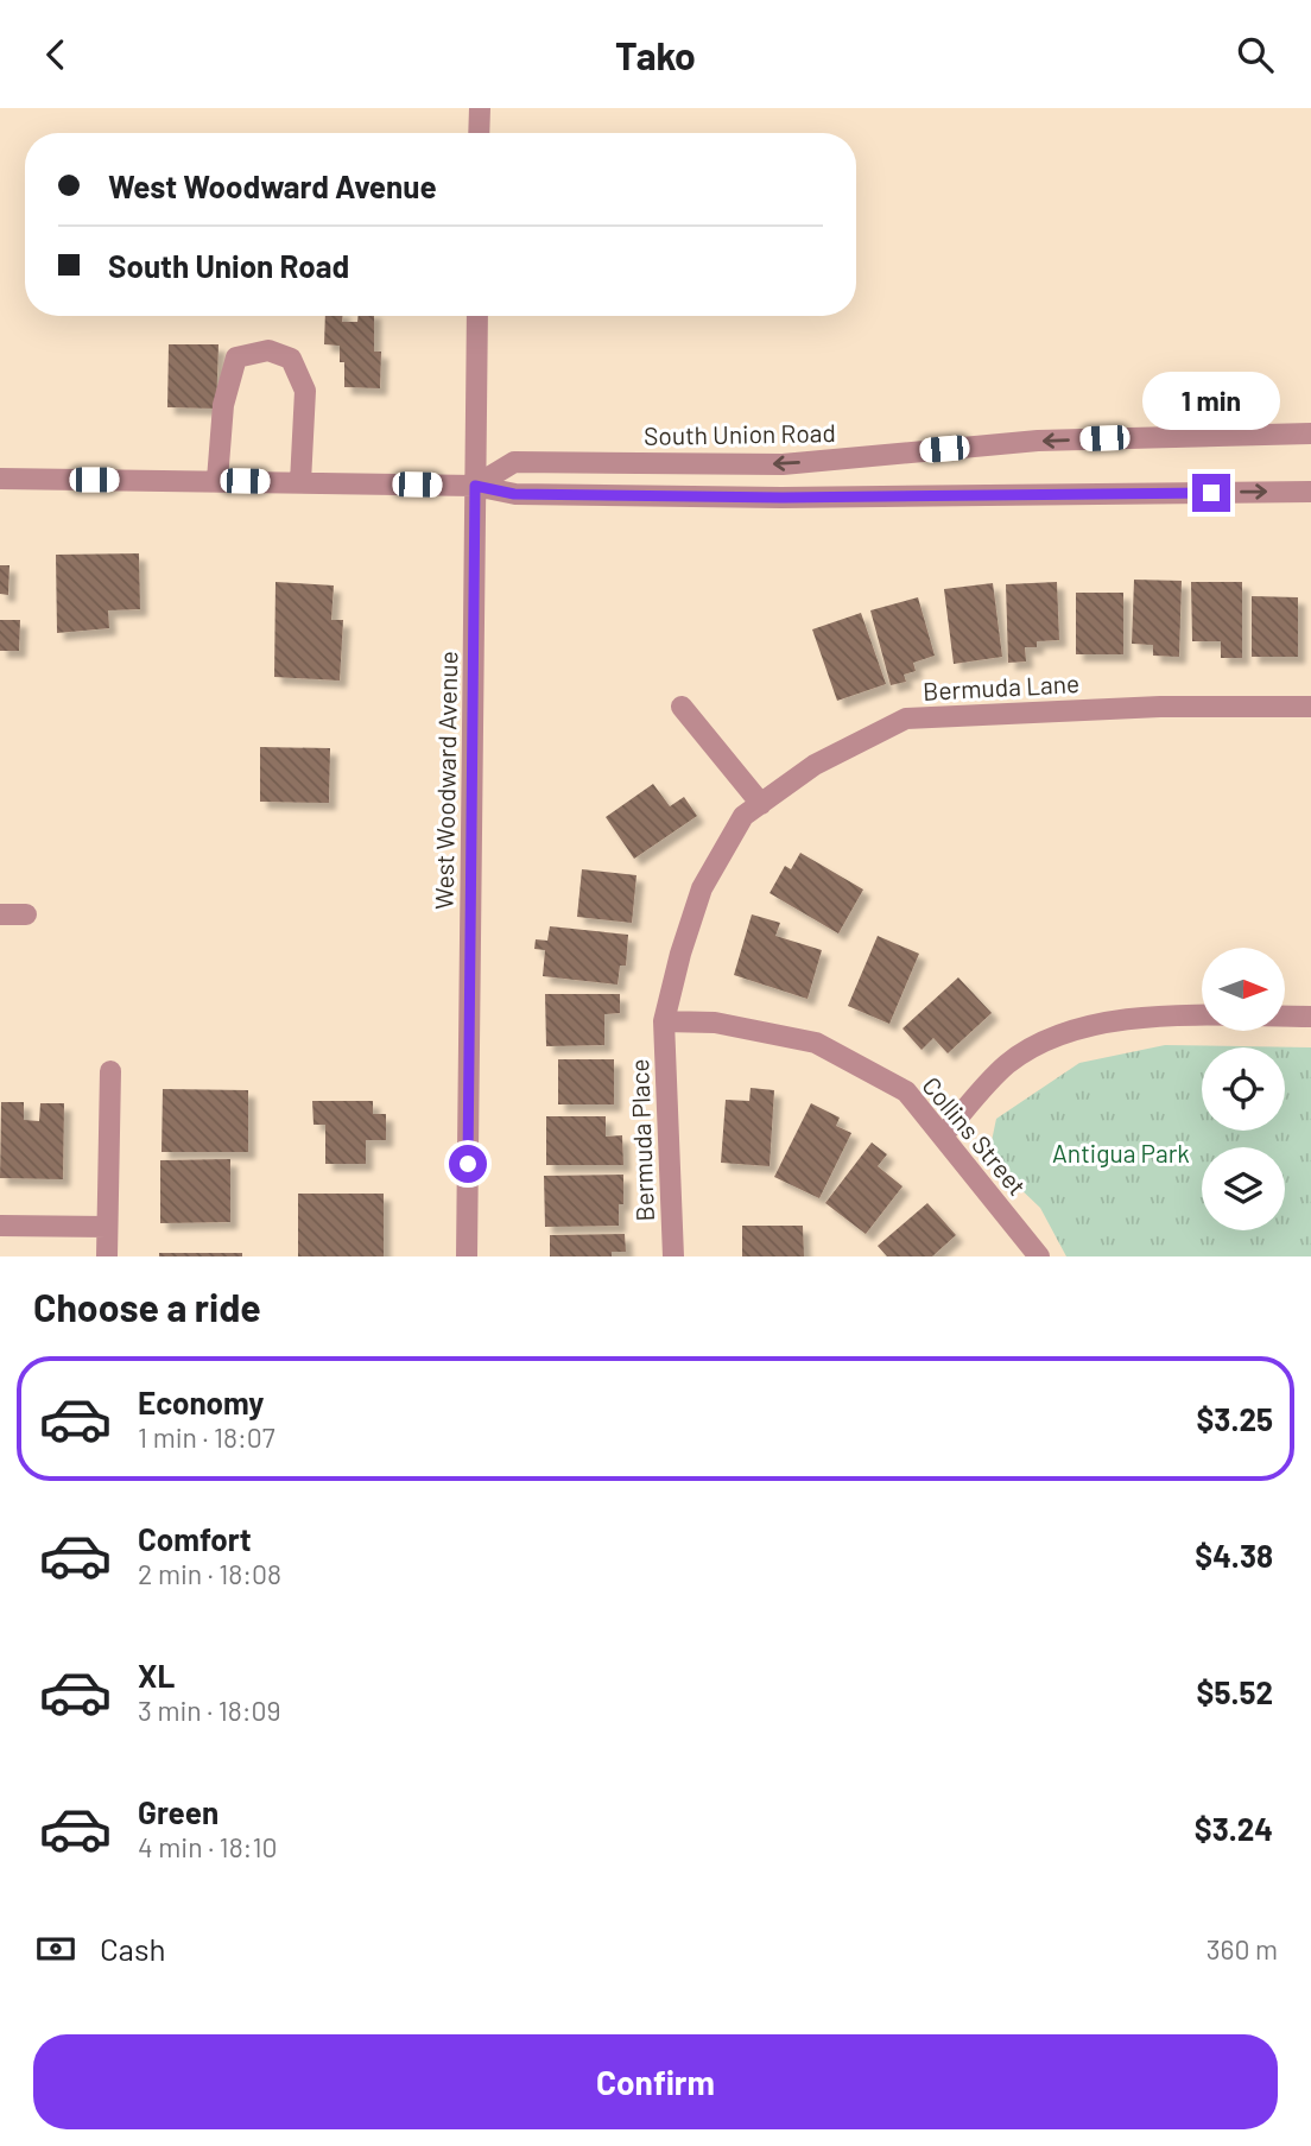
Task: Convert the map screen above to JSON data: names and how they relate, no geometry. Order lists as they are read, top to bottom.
{
  "streets": {
    "street": [
      "South Union Road",
      "Bermuda Lane",
      "West Woodward Avenue",
      "Collins Street",
      "Bermuda Place"
    ]
  },
  "crossings": [
    ["South Union Road", "West Woodward Avenue"],
    ["Bermuda Lane", "Collins Street"],
    ["Bermuda Lane", "Bermuda Place"],
    ["Collins Street", "Bermuda Place"]
  ],
  "parks": ["Antigua Park"],
  "north": "right",
  "page": {
    "header": "Tako",
    "banner": ["West Woodward Avenue", "South Union Road"],
    "bubble": "1 min",
    "heading": "Choose a ride",
    "list": [
      {
        "name": "Economy",
        "note": "1 min · 18:07",
        "value": "$3.25"
      },
      {
        "name": "Comfort",
        "note": "2 min · 18:08",
        "value": "$4.38"
      },
      {
        "name": "XL",
        "note": "3 min · 18:09",
        "value": "$5.52"
      },
      {
        "name": "Green",
        "note": "4 min · 18:10",
        "value": "$3.24"
      }
    ],
    "pay": ["Cash", "360 m"],
    "buttons": "Confirm"
  }
}
